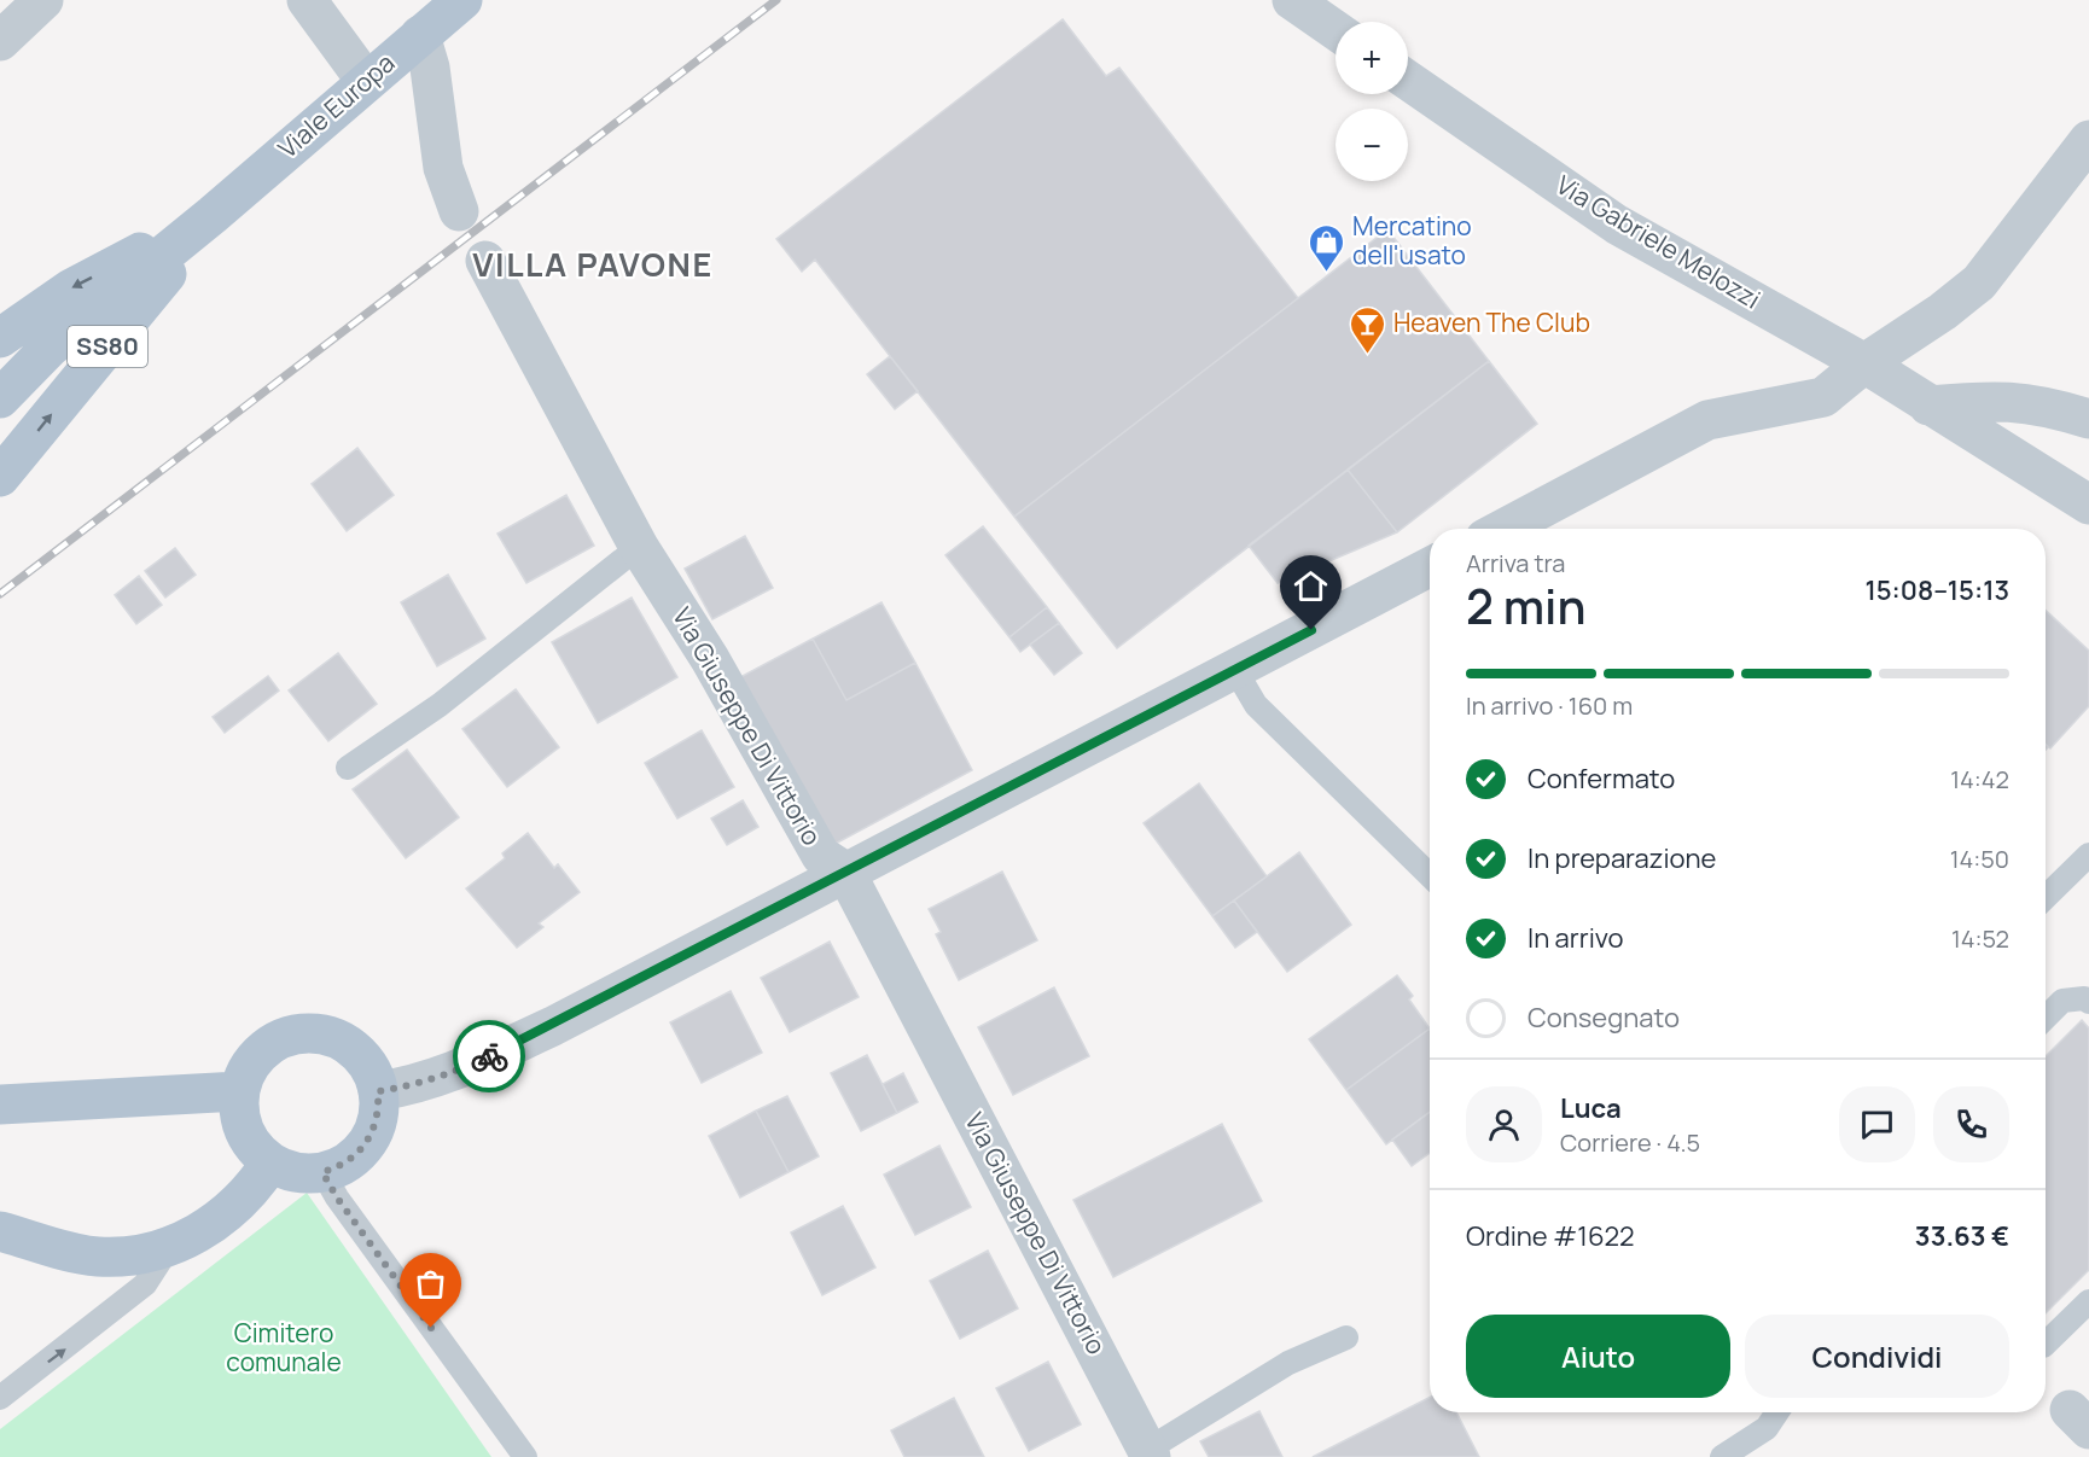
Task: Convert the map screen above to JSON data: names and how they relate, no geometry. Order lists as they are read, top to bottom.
{
  "streets": {
    "main road": ["Viale Europa", "SS80"],
    "street": ["Via Gabriele Melozzi", "Via Giuseppe Di Vittorio"]
  },
  "districts": ["VILLA PAVONE"],
  "parks": ["Cimitero comunale"],
  "places": {
    "shop": ["Mercatino dell'usato"],
    "bar": ["Heaven The Club"]
  },
  "page": {
    "map_buttons": ["+", "−"],
    "heading": ["2 min", "Arriva tra", "15:08–15:13"],
    "panel": [
      "Luca",
      "Corriere · 4.5",
      "Ordine #1622",
      "33.63 €"
    ],
    "bar": "In arrivo · 160 m",
    "list": [
      ["Confermato", "14:42"],
      ["In preparazione", "14:50"],
      ["In arrivo", "14:52"],
      "Consegnato"
    ],
    "buttons": ["Aiuto", "Condividi"]
  }
}
